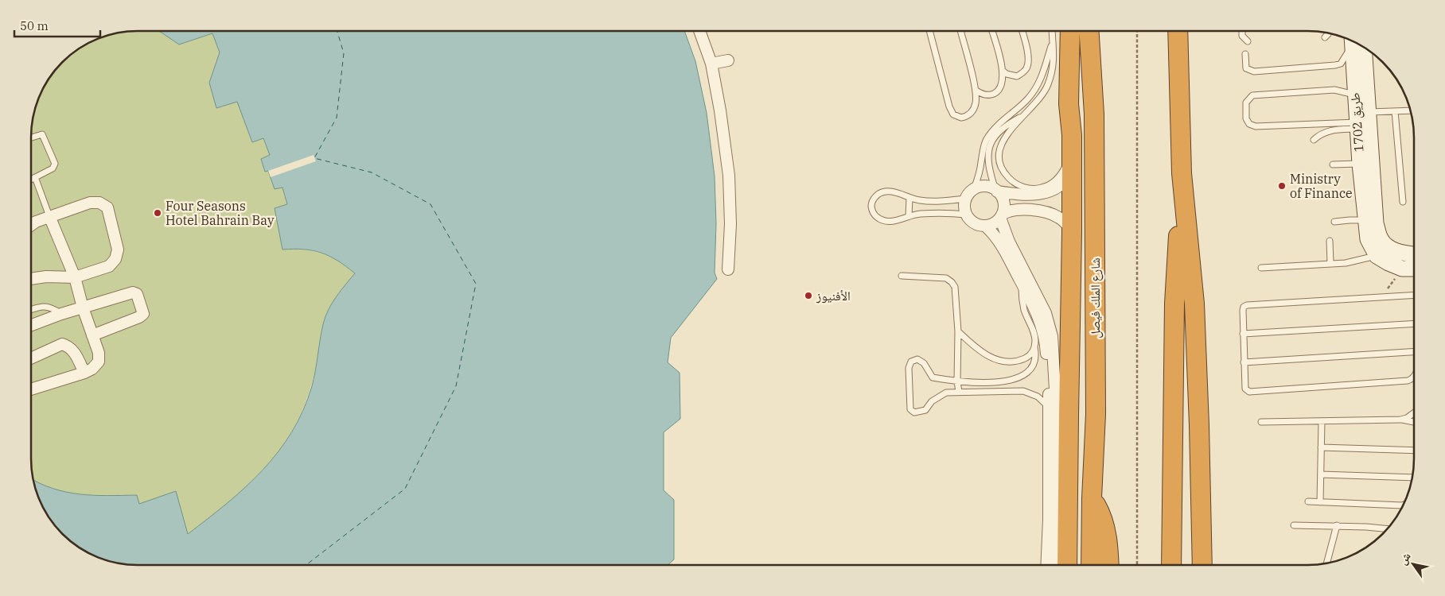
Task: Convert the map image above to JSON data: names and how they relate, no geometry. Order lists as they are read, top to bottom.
{
  "streets": {
    "highway": ["شارع الملك فيصل"],
    "street": ["طريق 1702"]
  },
  "places": ["Ministry of Finance", "Four Seasons Hotel Bahrain Bay", "الأفنيوز"],
  "scale_bar": "50 m",
  "north": "top left"
}
